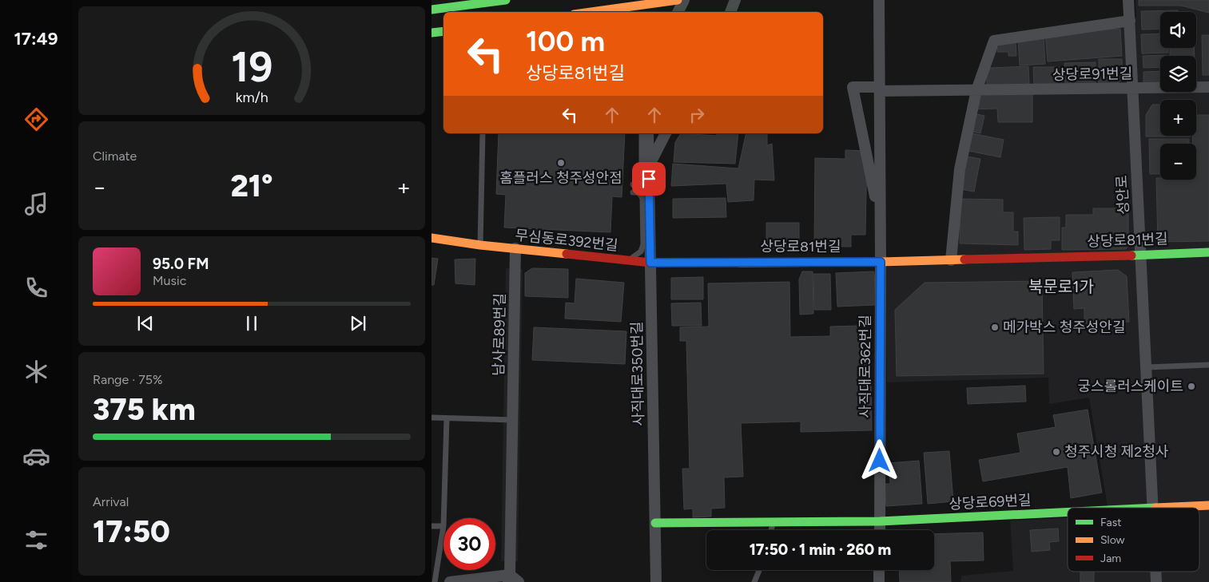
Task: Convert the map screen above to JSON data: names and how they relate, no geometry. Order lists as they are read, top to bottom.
{
  "streets": {
    "street": [
      "상당로91번길",
      "성안로",
      "무심동로392번길",
      "상당로81번길",
      "남사로89번길",
      "사직대로362번길",
      "사직대로350번길",
      "상당로69번길"
    ]
  },
  "crossings": [
    ["상당로91번길", "성안로"],
    ["상당로91번길", "사직대로362번길"],
    ["성안로", "상당로81번길"],
    ["무심동로392번길", "상당로81번길"],
    ["무심동로392번길", "남사로89번길"],
    ["무심동로392번길", "사직대로350번길"],
    ["상당로81번길", "사직대로362번길"],
    ["상당로81번길", "사직대로350번길"],
    ["사직대로362번길", "상당로69번길"],
    ["사직대로350번길", "상당로69번길"]
  ],
  "districts": ["북문로1가"],
  "places": [
    "홈플러스 청주성안점",
    "메가박스 청주성안길",
    "궁스롤러스케이트",
    "청주시청 제2청사"
  ],
  "legend": ["Fast", "Slow", "Jam"],
  "page": {
    "tabs": "17:49",
    "map_buttons": ["+", "−"],
    "turn": ["100 m", "상당로81번길"],
    "tile": [
      "Climate",
      ["Range · 75%", "375 km"],
      ["Arrival", "17:50"]
    ],
    "heat": ["−", "21°", "+"],
    "song": ["95.0 FM", "Music"],
    "limit": "30",
    "trip": "17:50 · 1 min · 260 m",
    "gauge": ["19", "km/h"]
  }
}
